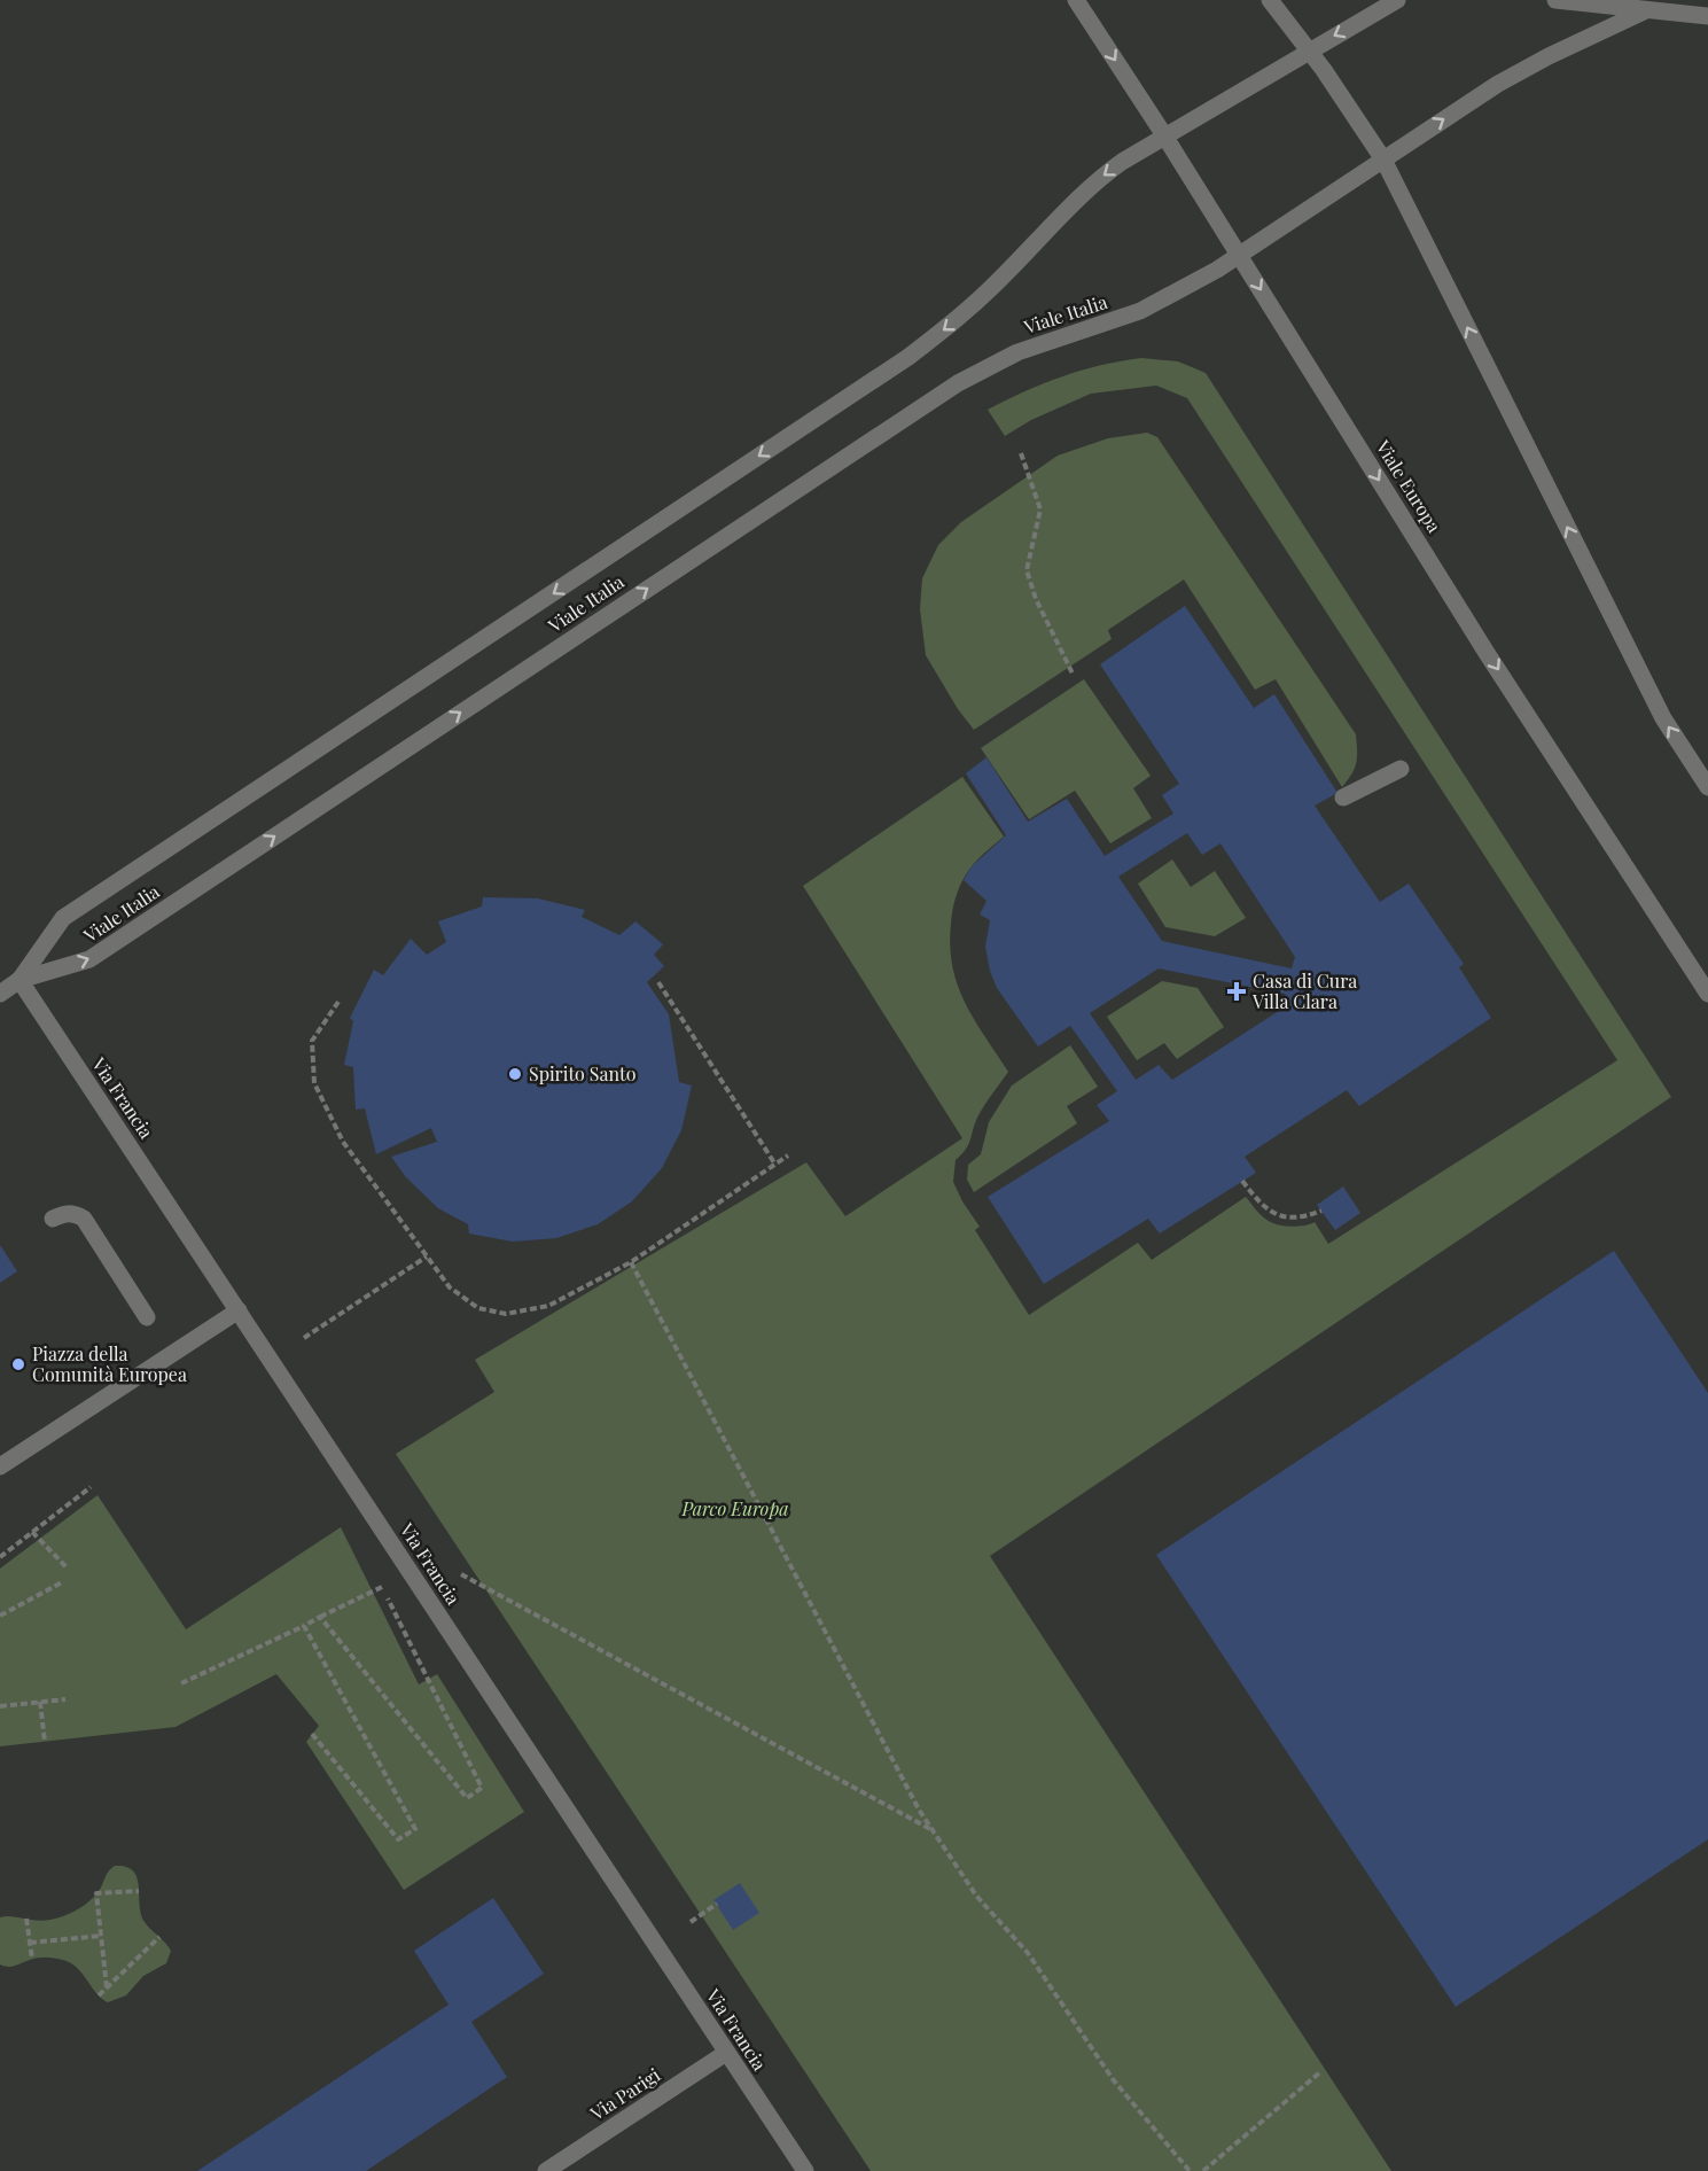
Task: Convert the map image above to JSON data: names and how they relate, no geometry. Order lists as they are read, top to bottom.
{
  "streets": {
    "street": [
      "Viale Italia",
      "Viale Europa",
      "Via Francia",
      "Via Parigi"
    ]
  },
  "crossings": [
    ["Viale Italia", "Viale Europa"],
    ["Viale Italia", "Via Francia"],
    ["Via Francia", "Via Parigi"]
  ],
  "parks": ["Parco Europa"],
  "places": {
    "health": ["Casa di Cura Villa Clara"],
    "other": ["Spirito Santo", "Piazza della Comunità Europea"]
  }
}
